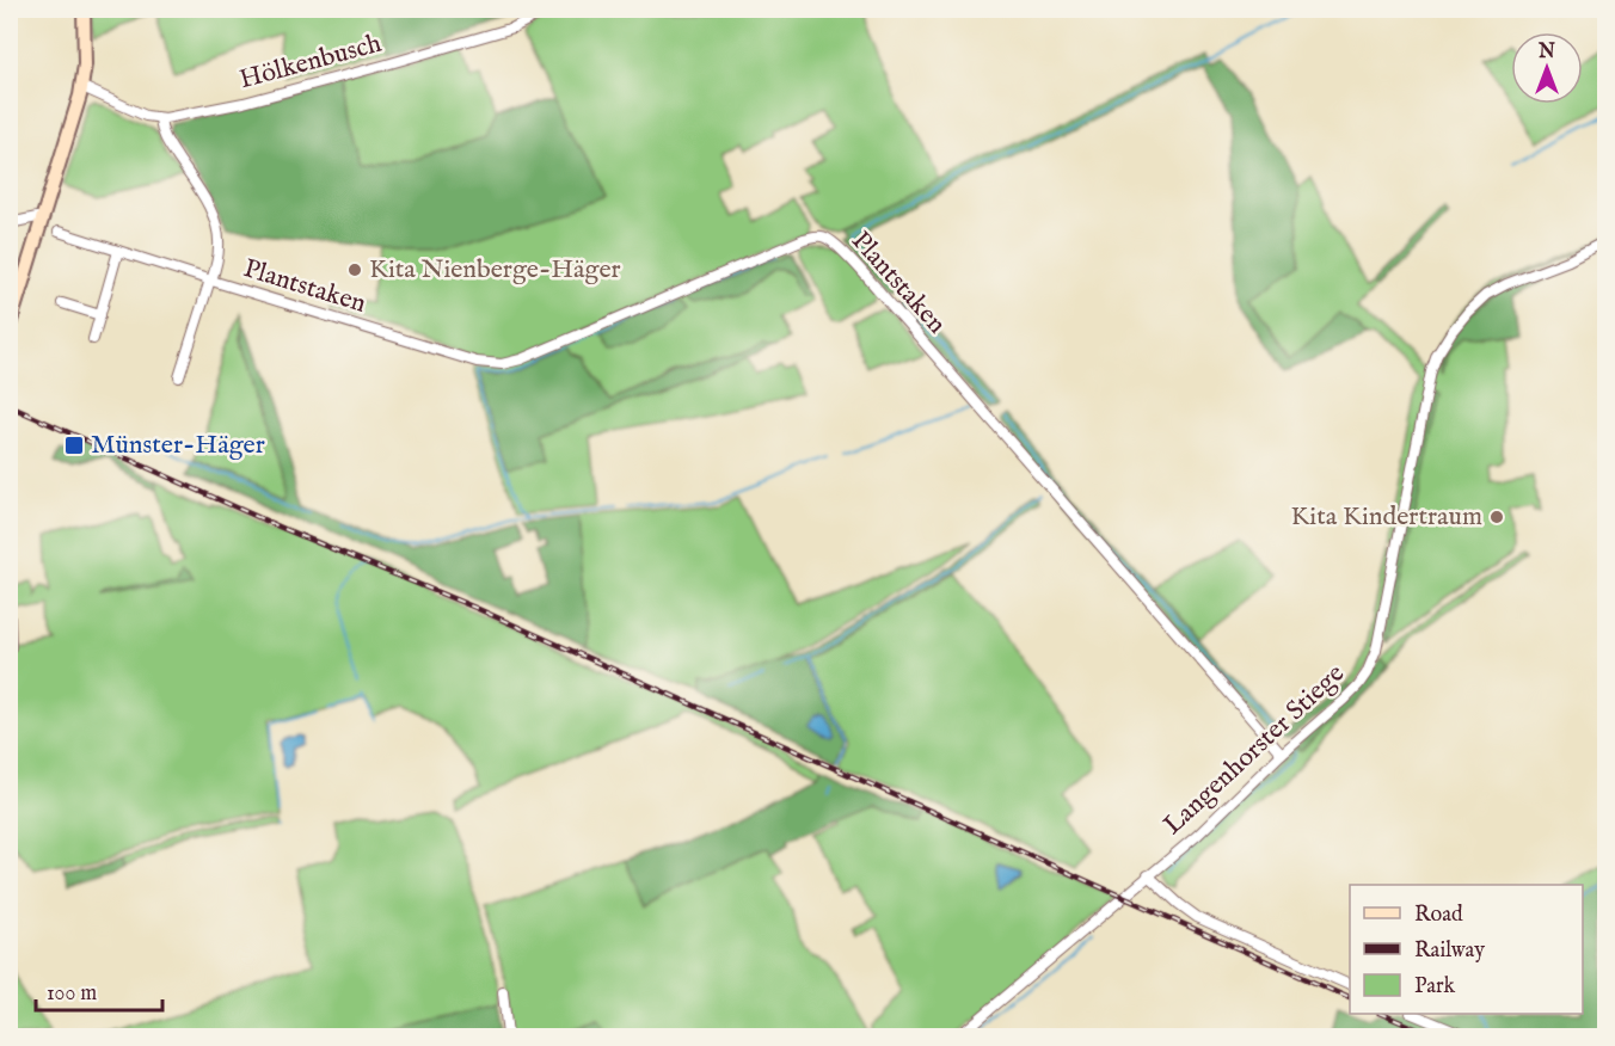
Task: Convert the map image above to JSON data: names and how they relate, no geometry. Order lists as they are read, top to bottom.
{
  "streets": {
    "street": ["Hölkenbusch", "Plantstaken", "Langenhorster Stiege"]
  },
  "crossings": [
    ["Hölkenbusch", "Plantstaken"],
    ["Plantstaken", "Langenhorster Stiege"]
  ],
  "places": {
    "other": ["Kita Nienberge-Häger", "Kita Kindertraum"],
    "transit": ["Münster-Häger"]
  },
  "legend": ["Road", "Railway", "Park"],
  "scale_bar": "100 m",
  "north": "top"
}
